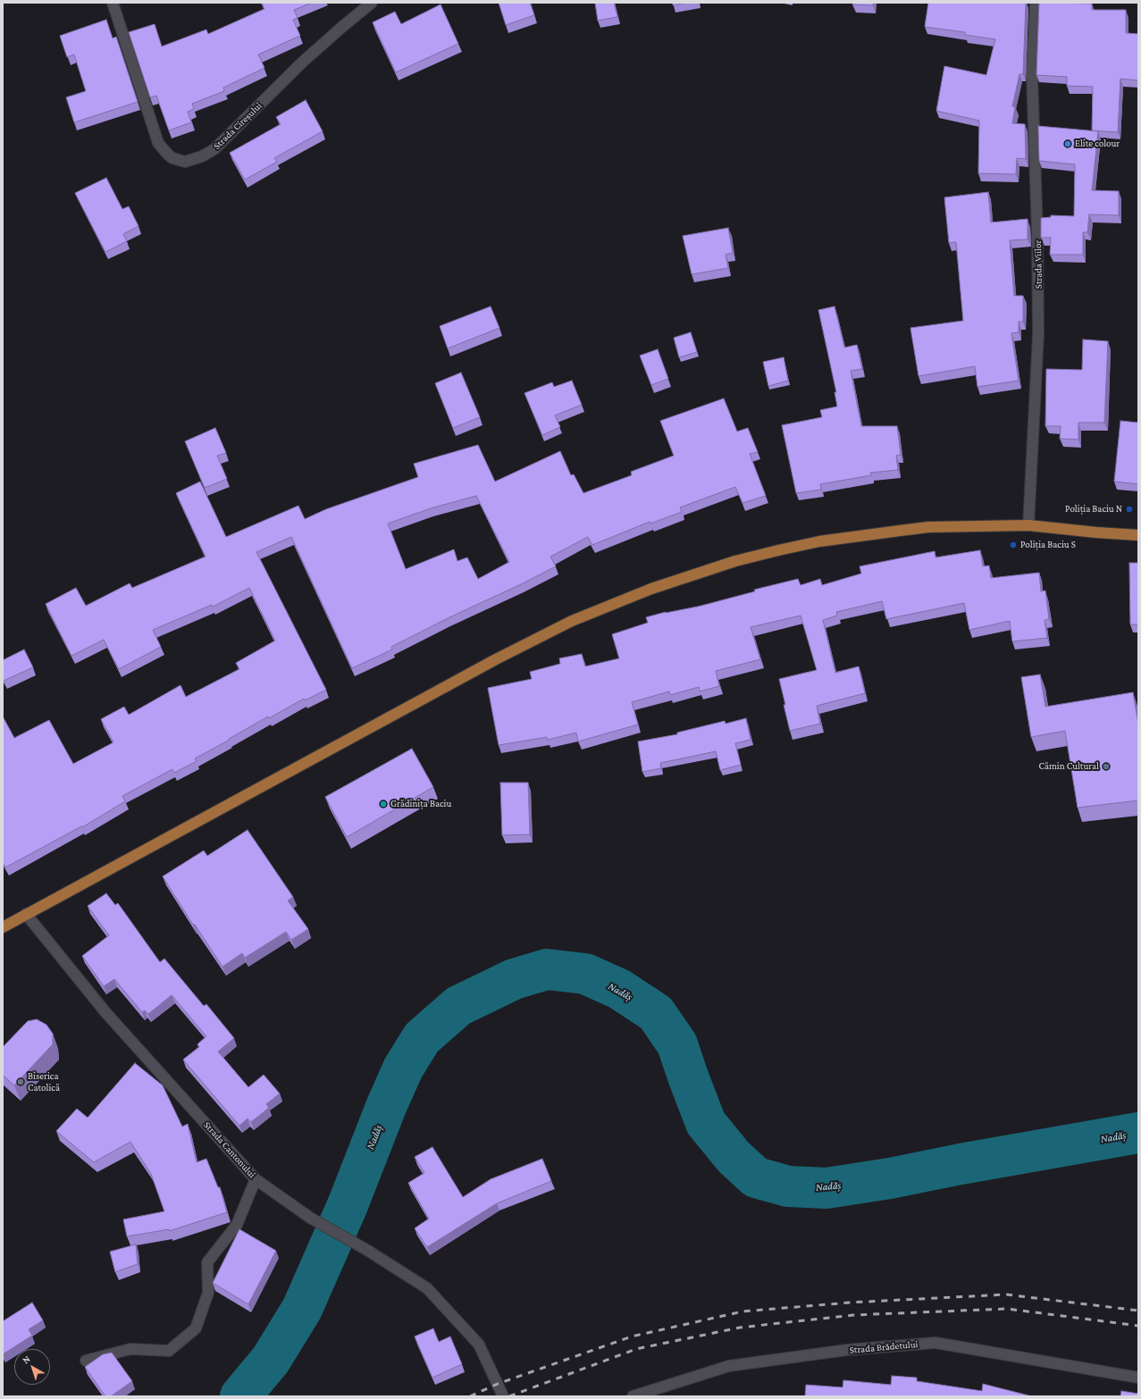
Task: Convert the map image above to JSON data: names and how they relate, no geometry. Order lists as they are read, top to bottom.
{
  "streets": {
    "street": [
      "Strada Cireșului",
      "Strada Viilor",
      "Strada Cantonului",
      "Strada Brădetului"
    ]
  },
  "water": ["Nadăș"],
  "places": [
    "Elite colour",
    "Poliția Baciu N",
    "Poliția Baciu S",
    "Cămin Cultural",
    "Grădinița Baciu",
    "Biserica Catolică"
  ],
  "north": "top left"
}
